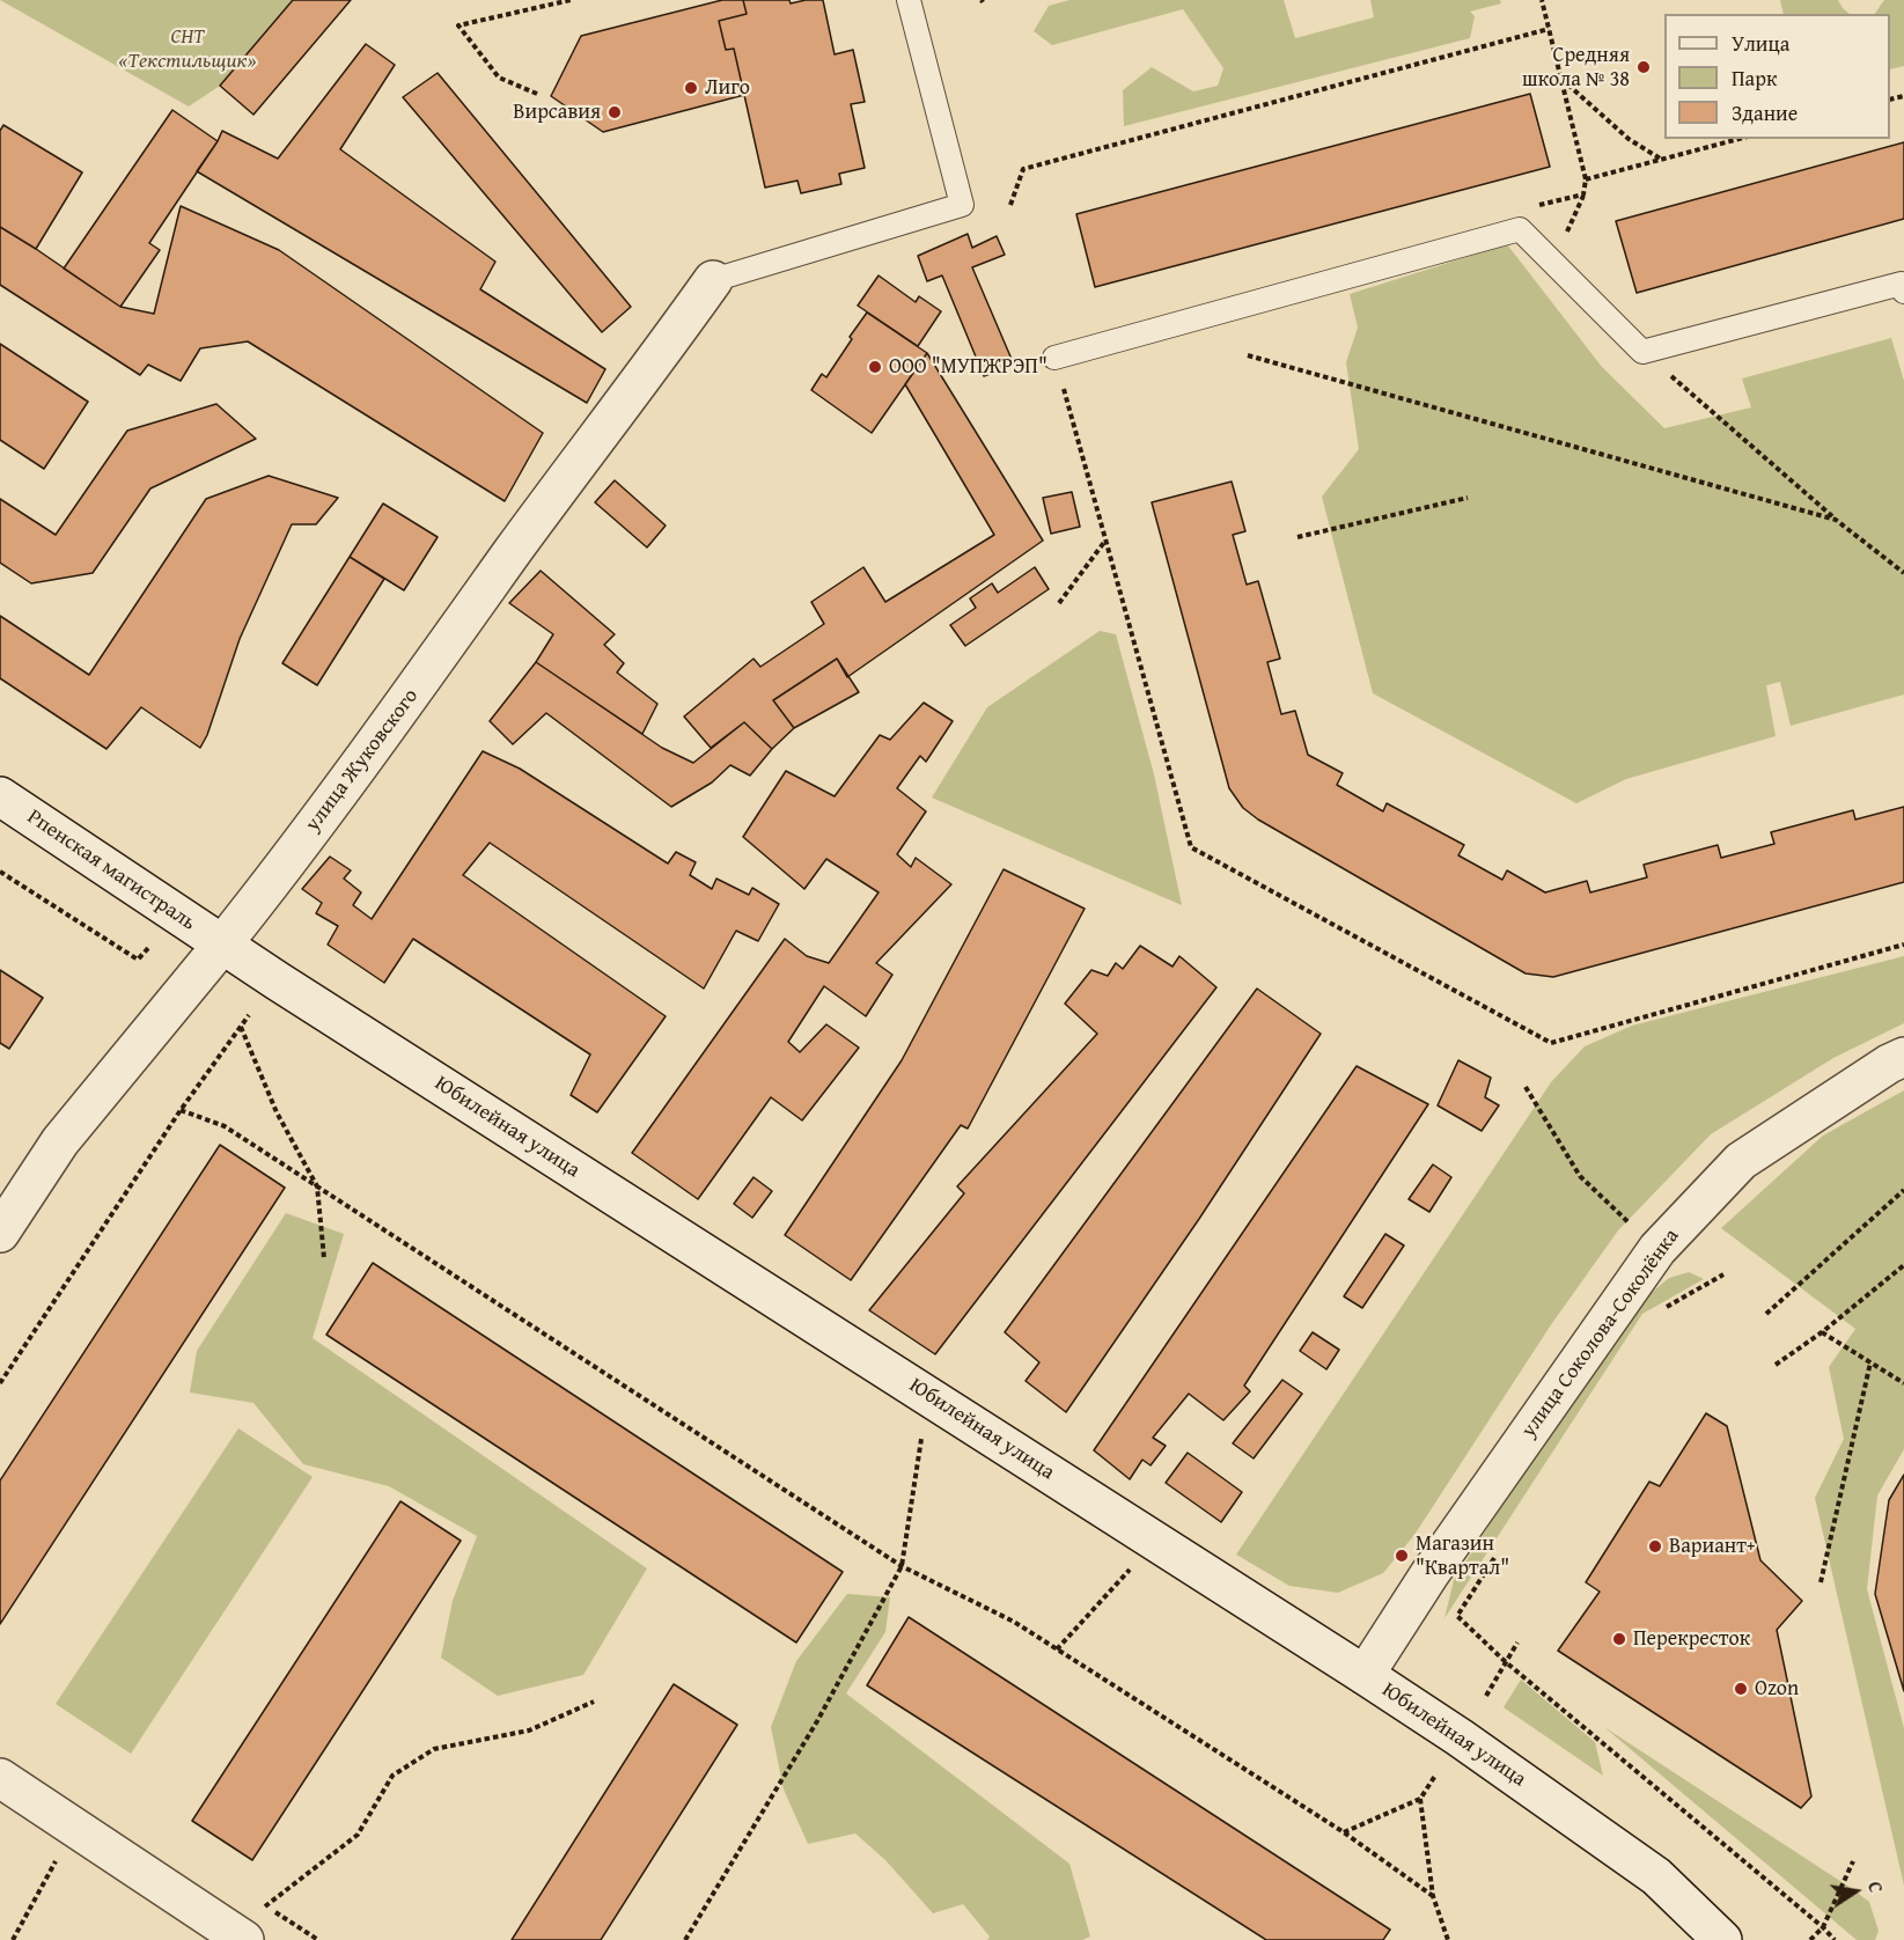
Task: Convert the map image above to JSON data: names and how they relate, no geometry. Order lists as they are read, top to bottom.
{
  "streets": {
    "street": [
      "улица Жуковского",
      "Рпенская магистраль",
      "Юбилейная улица",
      "улица Соколова-Соколёнка"
    ]
  },
  "crossings": [
    ["улица Жуковского", "Рпенская магистраль"],
    ["улица Жуковского", "Юбилейная улица"],
    ["Рпенская магистраль", "Юбилейная улица"],
    ["Юбилейная улица", "улица Соколова-Соколёнка"]
  ],
  "parks": ["СНТ «Текстильщик»"],
  "places": [
    "Средняя школа № 38",
    "Лиго",
    "Вирсавия",
    "ООО \"МУПЖРЭП\"",
    "Вариант+",
    "Магазин \"Квартал\"",
    "Перекресток",
    "Ozon"
  ],
  "legend": ["Улица", "Парк", "Здание"],
  "north": "right"
}
